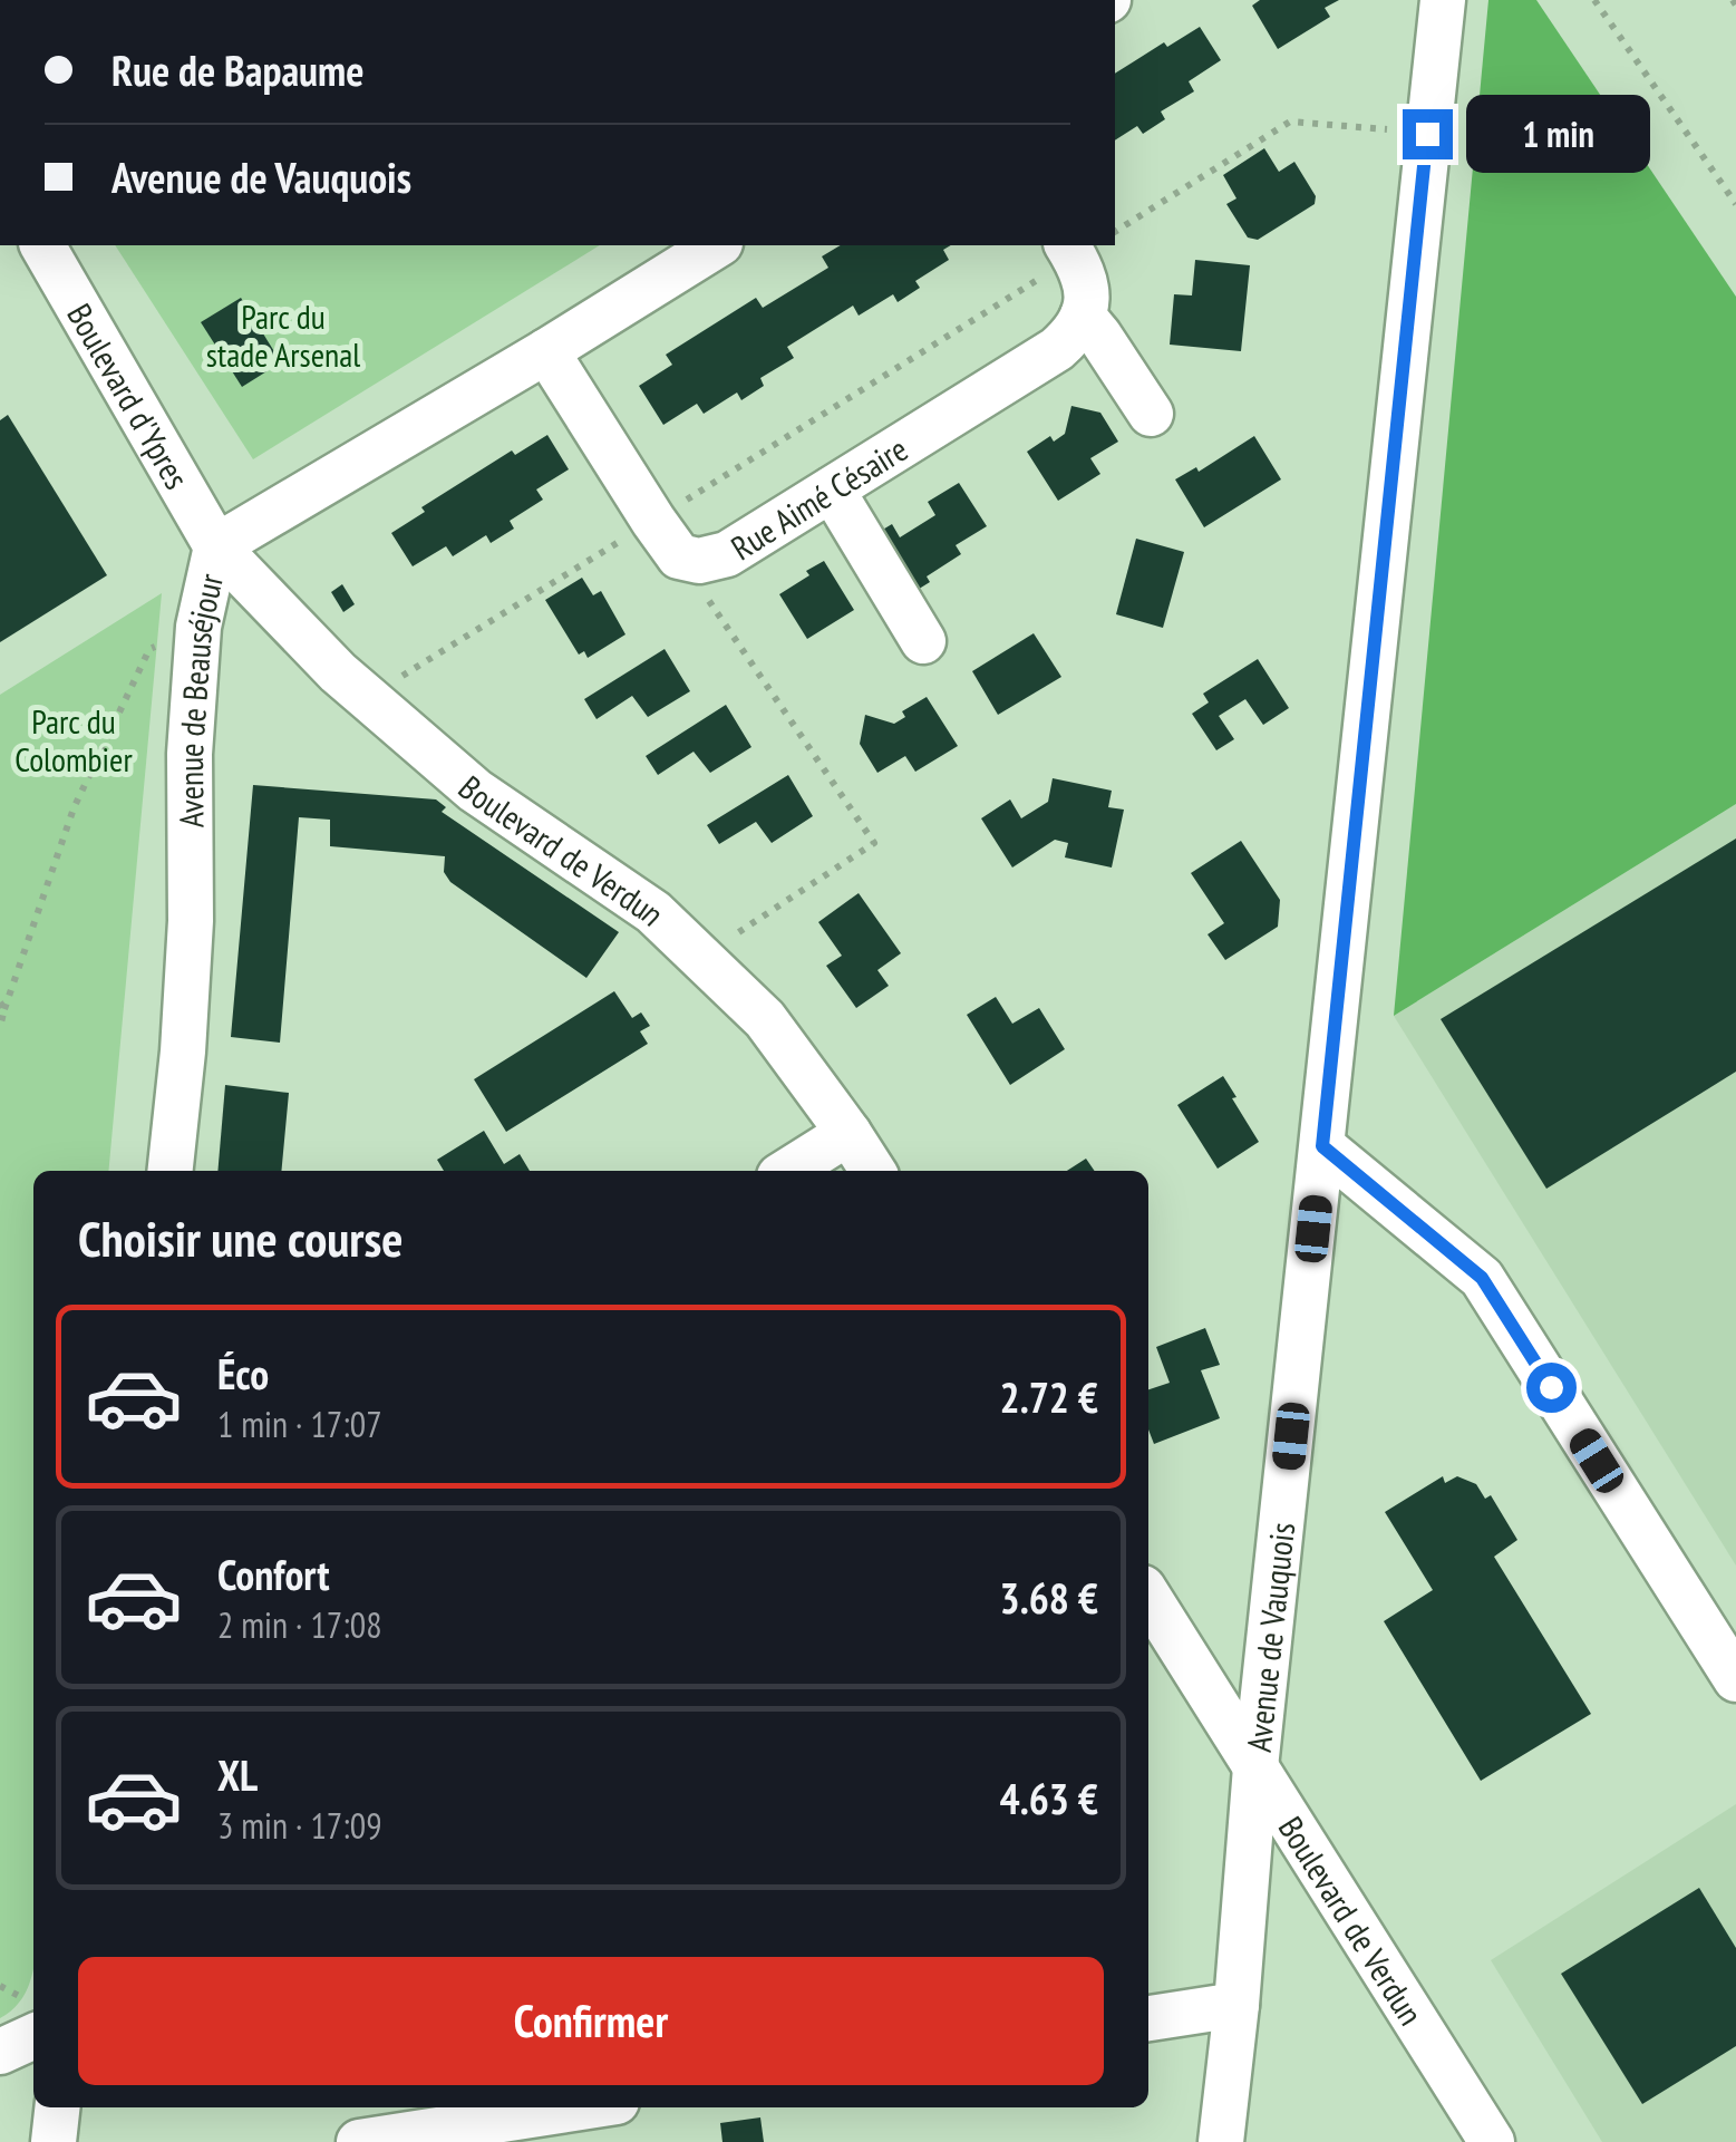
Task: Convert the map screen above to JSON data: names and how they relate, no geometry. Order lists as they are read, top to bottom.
{
  "streets": {
    "street": [
      "Boulevard d'Ypres",
      "Rue Aimé Césaire",
      "Avenue de Beauséjour",
      "Boulevard de Verdun",
      "Avenue de Vauquois"
    ]
  },
  "crossings": [
    ["Boulevard d'Ypres", "Avenue de Beauséjour"],
    ["Boulevard d'Ypres", "Boulevard de Verdun"],
    ["Avenue de Beauséjour", "Boulevard de Verdun"],
    ["Boulevard de Verdun", "Avenue de Vauquois"]
  ],
  "parks": ["Parc du stade Arsenal", "Parc du Colombier"],
  "page": {
    "banner": ["Rue de Bapaume", "Avenue de Vauquois"],
    "bubble": "1 min",
    "heading": "Choisir une course",
    "list": [
      {
        "name": "Éco",
        "note": "1 min · 17:07",
        "value": "2.72 €"
      },
      {
        "name": "Confort",
        "note": "2 min · 17:08",
        "value": "3.68 €"
      },
      {
        "name": "XL",
        "note": "3 min · 17:09",
        "value": "4.63 €"
      }
    ],
    "buttons": "Confirmer"
  }
}
